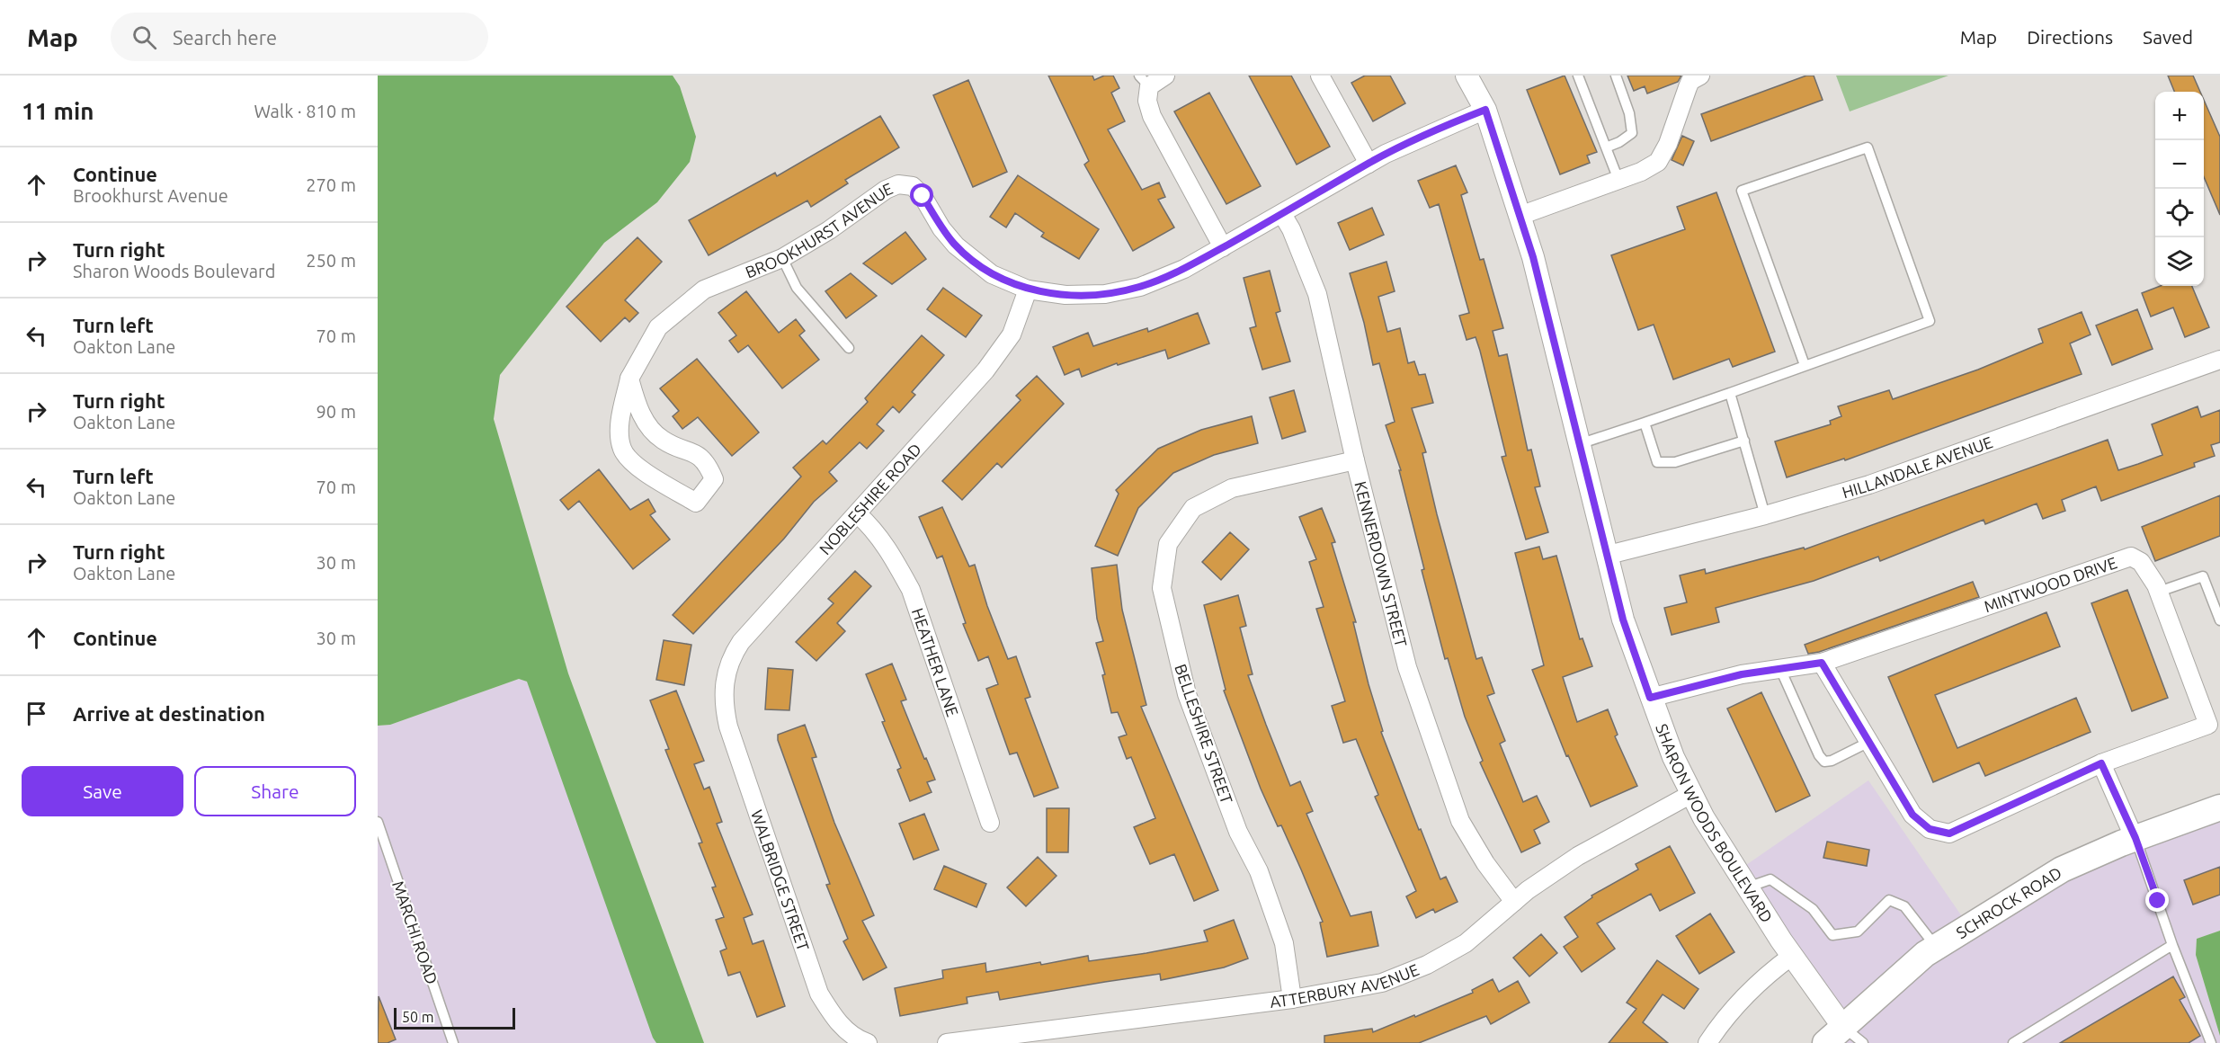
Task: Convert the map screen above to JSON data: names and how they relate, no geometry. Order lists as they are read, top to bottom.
{
  "streets": {
    "main road": ["SCHROCK ROAD"],
    "street": [
      "BROOKHURST AVENUE",
      "HILLANDALE AVENUE",
      "NOBLESHIRE ROAD",
      "KENNERDOWN STREET",
      "MINTWOOD DRIVE",
      "HEATHER LANE",
      "BELLESHIRE STREET",
      "SHARON WOODS BOULEVARD",
      "WALBRIDGE STREET",
      "ATTERBURY AVENUE"
    ],
    "lane": ["MARCHI ROAD"]
  },
  "crossings": [
    ["BROOKHURST AVENUE", "NOBLESHIRE ROAD"],
    ["BROOKHURST AVENUE", "KENNERDOWN STREET"],
    ["BROOKHURST AVENUE", "SHARON WOODS BOULEVARD"],
    ["HILLANDALE AVENUE", "SHARON WOODS BOULEVARD"],
    ["NOBLESHIRE ROAD", "HEATHER LANE"],
    ["NOBLESHIRE ROAD", "WALBRIDGE STREET"],
    ["KENNERDOWN STREET", "BELLESHIRE STREET"],
    ["KENNERDOWN STREET", "ATTERBURY AVENUE"],
    ["BELLESHIRE STREET", "ATTERBURY AVENUE"],
    ["SHARON WOODS BOULEVARD", "SCHROCK ROAD"],
    ["SHARON WOODS BOULEVARD", "ATTERBURY AVENUE"]
  ],
  "scale_bar": "50 m",
  "page": {
    "header": "Map",
    "search": "Search here",
    "nav": ["Map", "Directions", "Saved"],
    "heading": ["11 min", "Walk · 810 m"],
    "map_buttons": ["+", "−"],
    "list": [
      ["Continue", "Brookhurst Avenue", "270 m"],
      ["Turn right", "Sharon Woods Boulevard", "250 m"],
      ["Turn left", "Oakton Lane", "70 m"],
      ["Turn right", "Oakton Lane", "90 m"],
      ["Turn left", "Oakton Lane", "70 m"],
      ["Turn right", "Oakton Lane", "30 m"],
      ["Continue", "30 m"],
      "Arrive at destination"
    ],
    "buttons": ["Save", "Share"],
    "scale": "50 m"
  }
}
